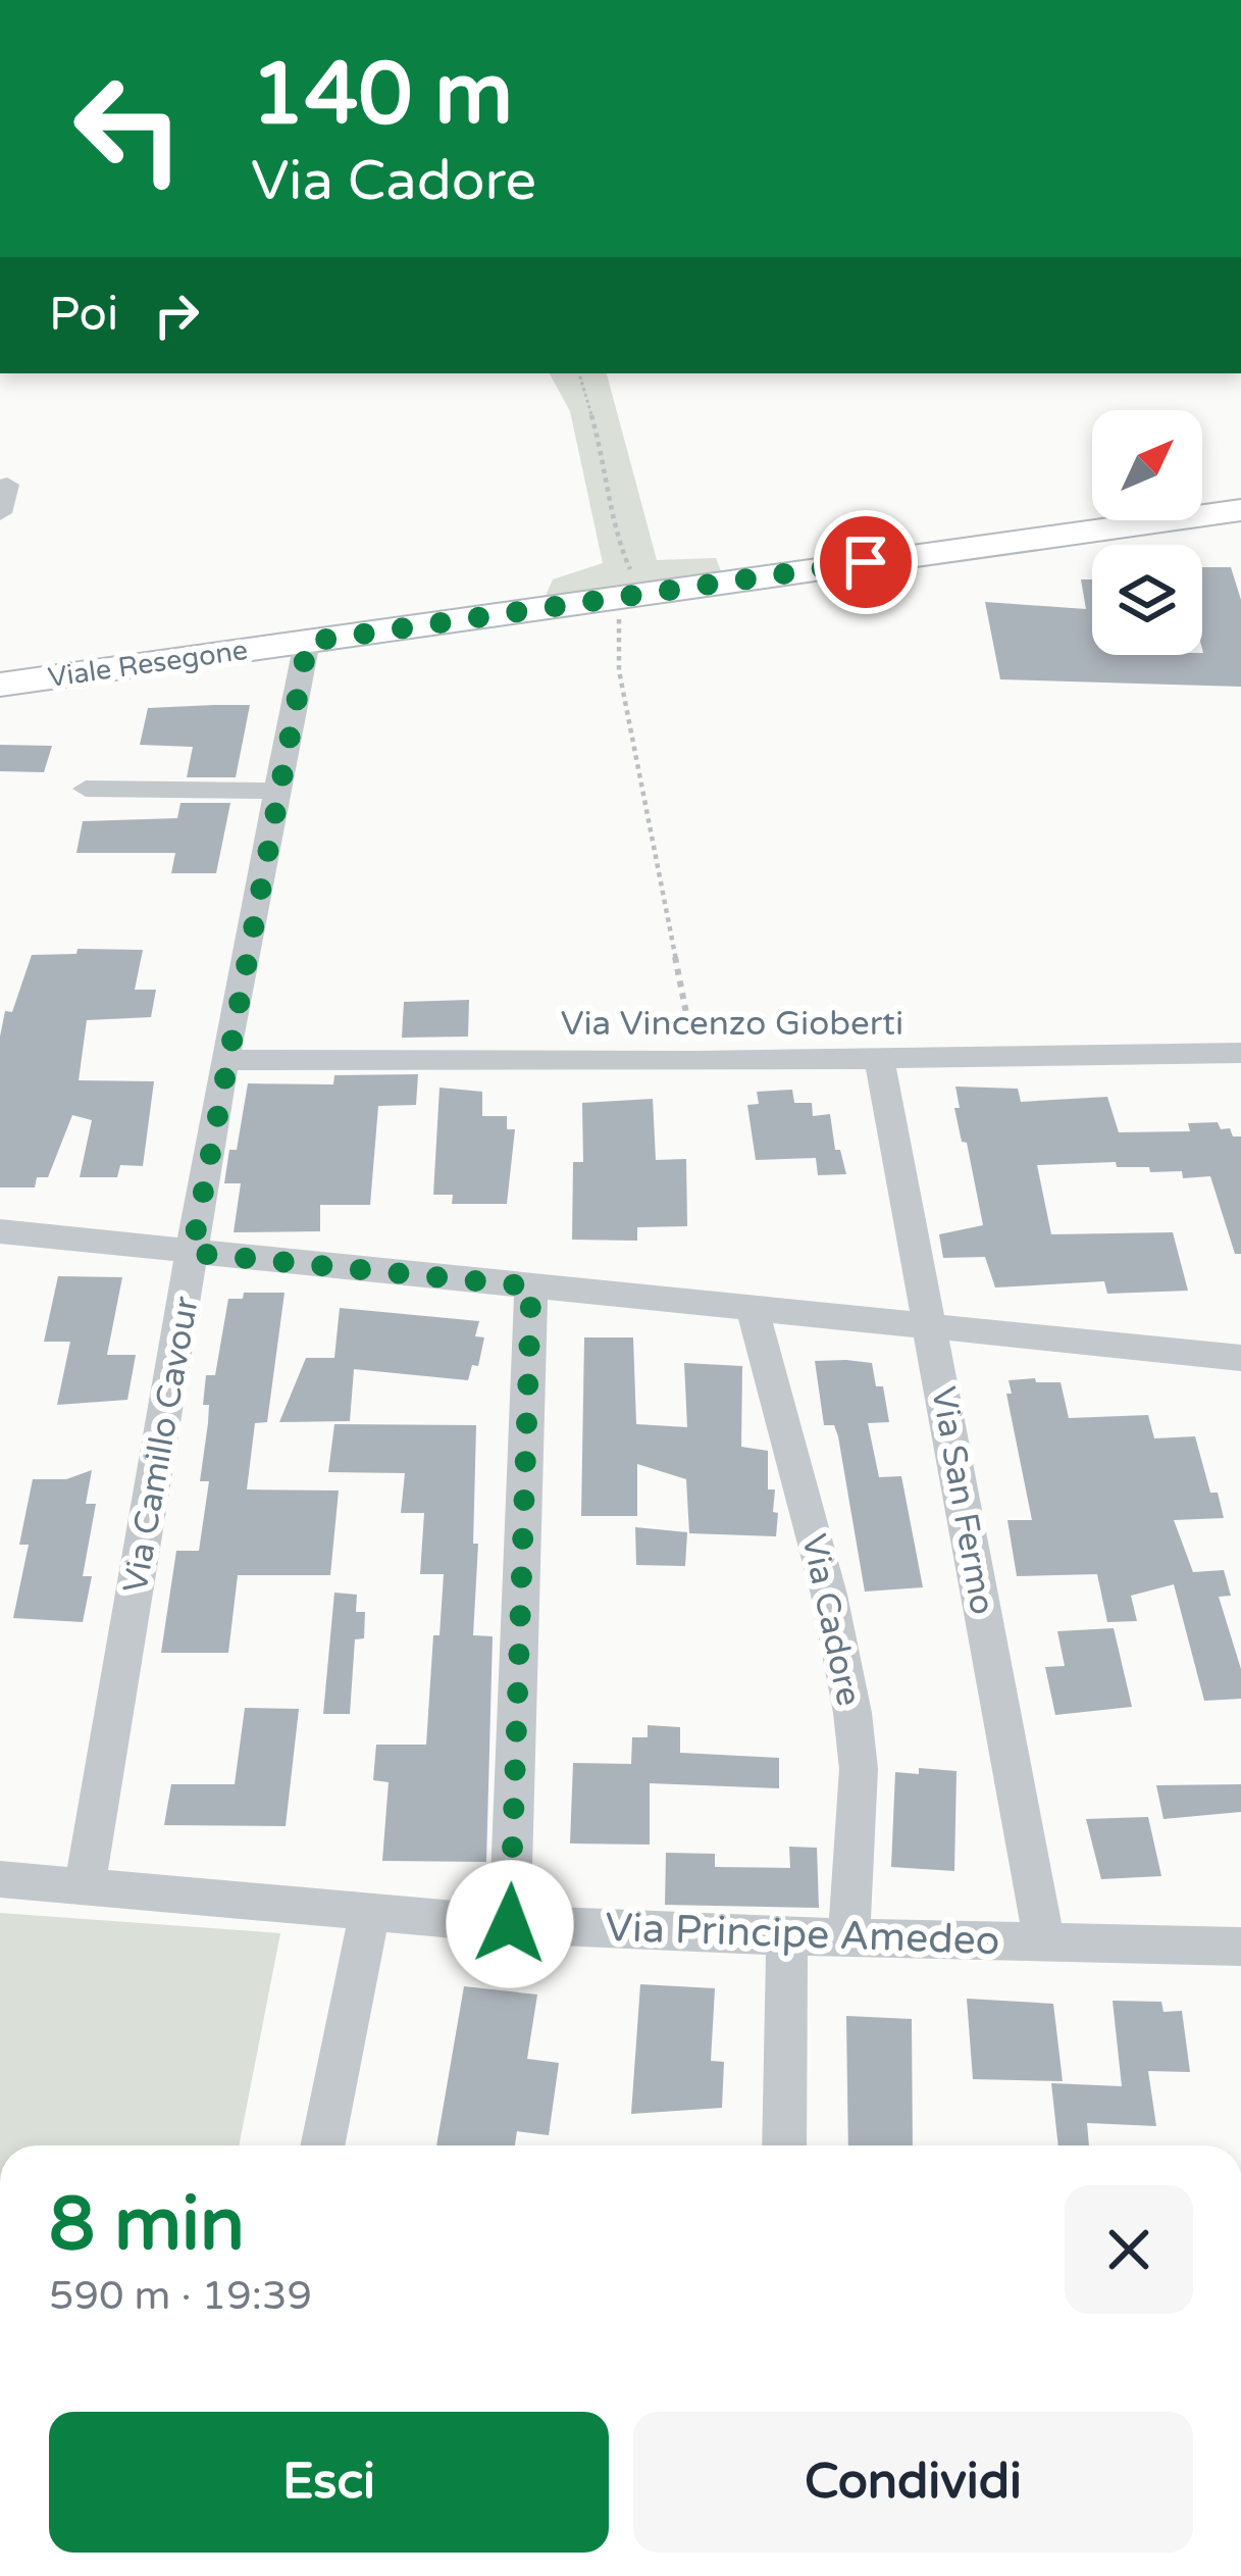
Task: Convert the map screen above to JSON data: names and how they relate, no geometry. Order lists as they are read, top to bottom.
{
  "streets": {
    "street": [
      "Viale Resegone",
      "Via Vincenzo Gioberti",
      "Via Camillo Cavour",
      "Via San Fermo",
      "Via Cadore",
      "Via Principe Amedeo"
    ]
  },
  "crossings": [
    ["Viale Resegone", "Via Camillo Cavour"],
    ["Via Vincenzo Gioberti", "Via Camillo Cavour"],
    ["Via Vincenzo Gioberti", "Via San Fermo"],
    ["Via Camillo Cavour", "Via Principe Amedeo"],
    ["Via San Fermo", "Via Principe Amedeo"],
    ["Via Cadore", "Via Principe Amedeo"]
  ],
  "north": "top right",
  "page": {
    "turn": ["140 m", "Via Cadore"],
    "then": "Poi",
    "heading": ["8 min", "590 m · 19:39"],
    "buttons": ["Esci", "Condividi"]
  }
}
